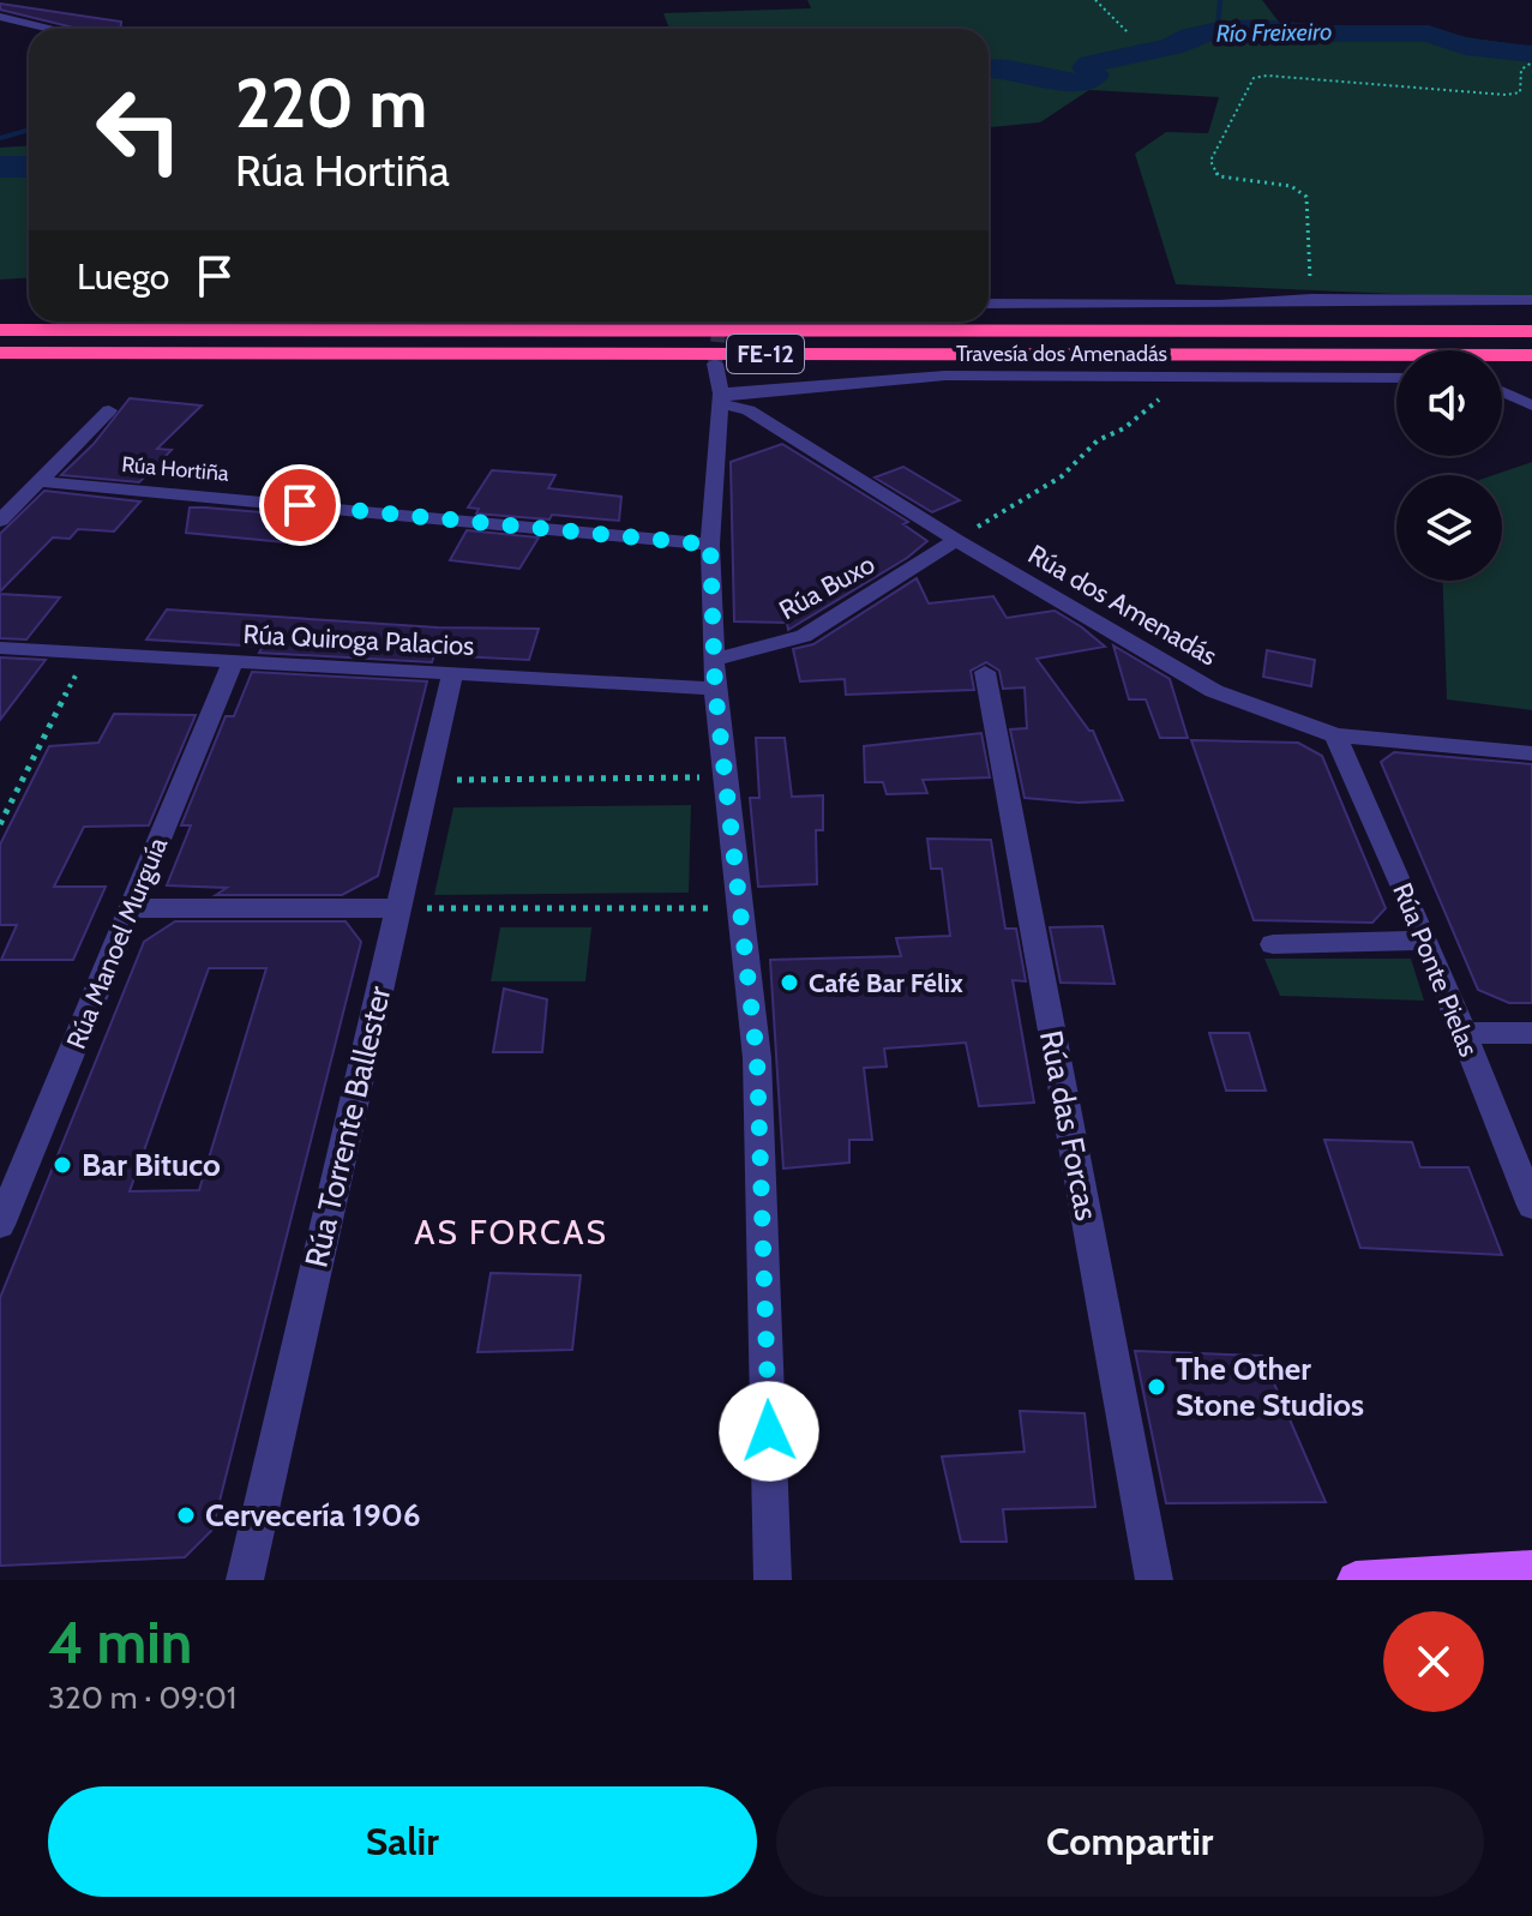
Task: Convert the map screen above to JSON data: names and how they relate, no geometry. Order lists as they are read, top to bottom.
{
  "streets": {
    "highway": ["FE-12"],
    "street": [
      "Travesía dos Amenadás",
      "Rúa Hortiña",
      "Rúa Buxo",
      "Rúa dos Amenadás",
      "Rúa Quiroga Palacios",
      "Rúa Manoel Murguía",
      "Rúa Ponte Pielas",
      "Rúa das Forcas",
      "Rúa Torrente Ballester"
    ]
  },
  "crossings": [
    ["Travesía dos Amenadás", "Rúa dos Amenadás"],
    ["Rúa Buxo", "Rúa dos Amenadás"],
    ["Rúa dos Amenadás", "Rúa Ponte Pielas"],
    ["Rúa Quiroga Palacios", "Rúa Manoel Murguía"],
    ["Rúa Quiroga Palacios", "Rúa Torrente Ballester"]
  ],
  "districts": ["AS FORCAS"],
  "water": ["Río Freixeiro"],
  "places": [
    "Café Bar Félix",
    "Bar Bituco",
    "The Other Stone Studios",
    "Cervecería 1906"
  ],
  "page": {
    "turn": ["220 m", "Rúa Hortiña"],
    "then": "Luego",
    "heading": ["4 min", "320 m · 09:01"],
    "buttons": ["Salir", "Compartir"]
  }
}
